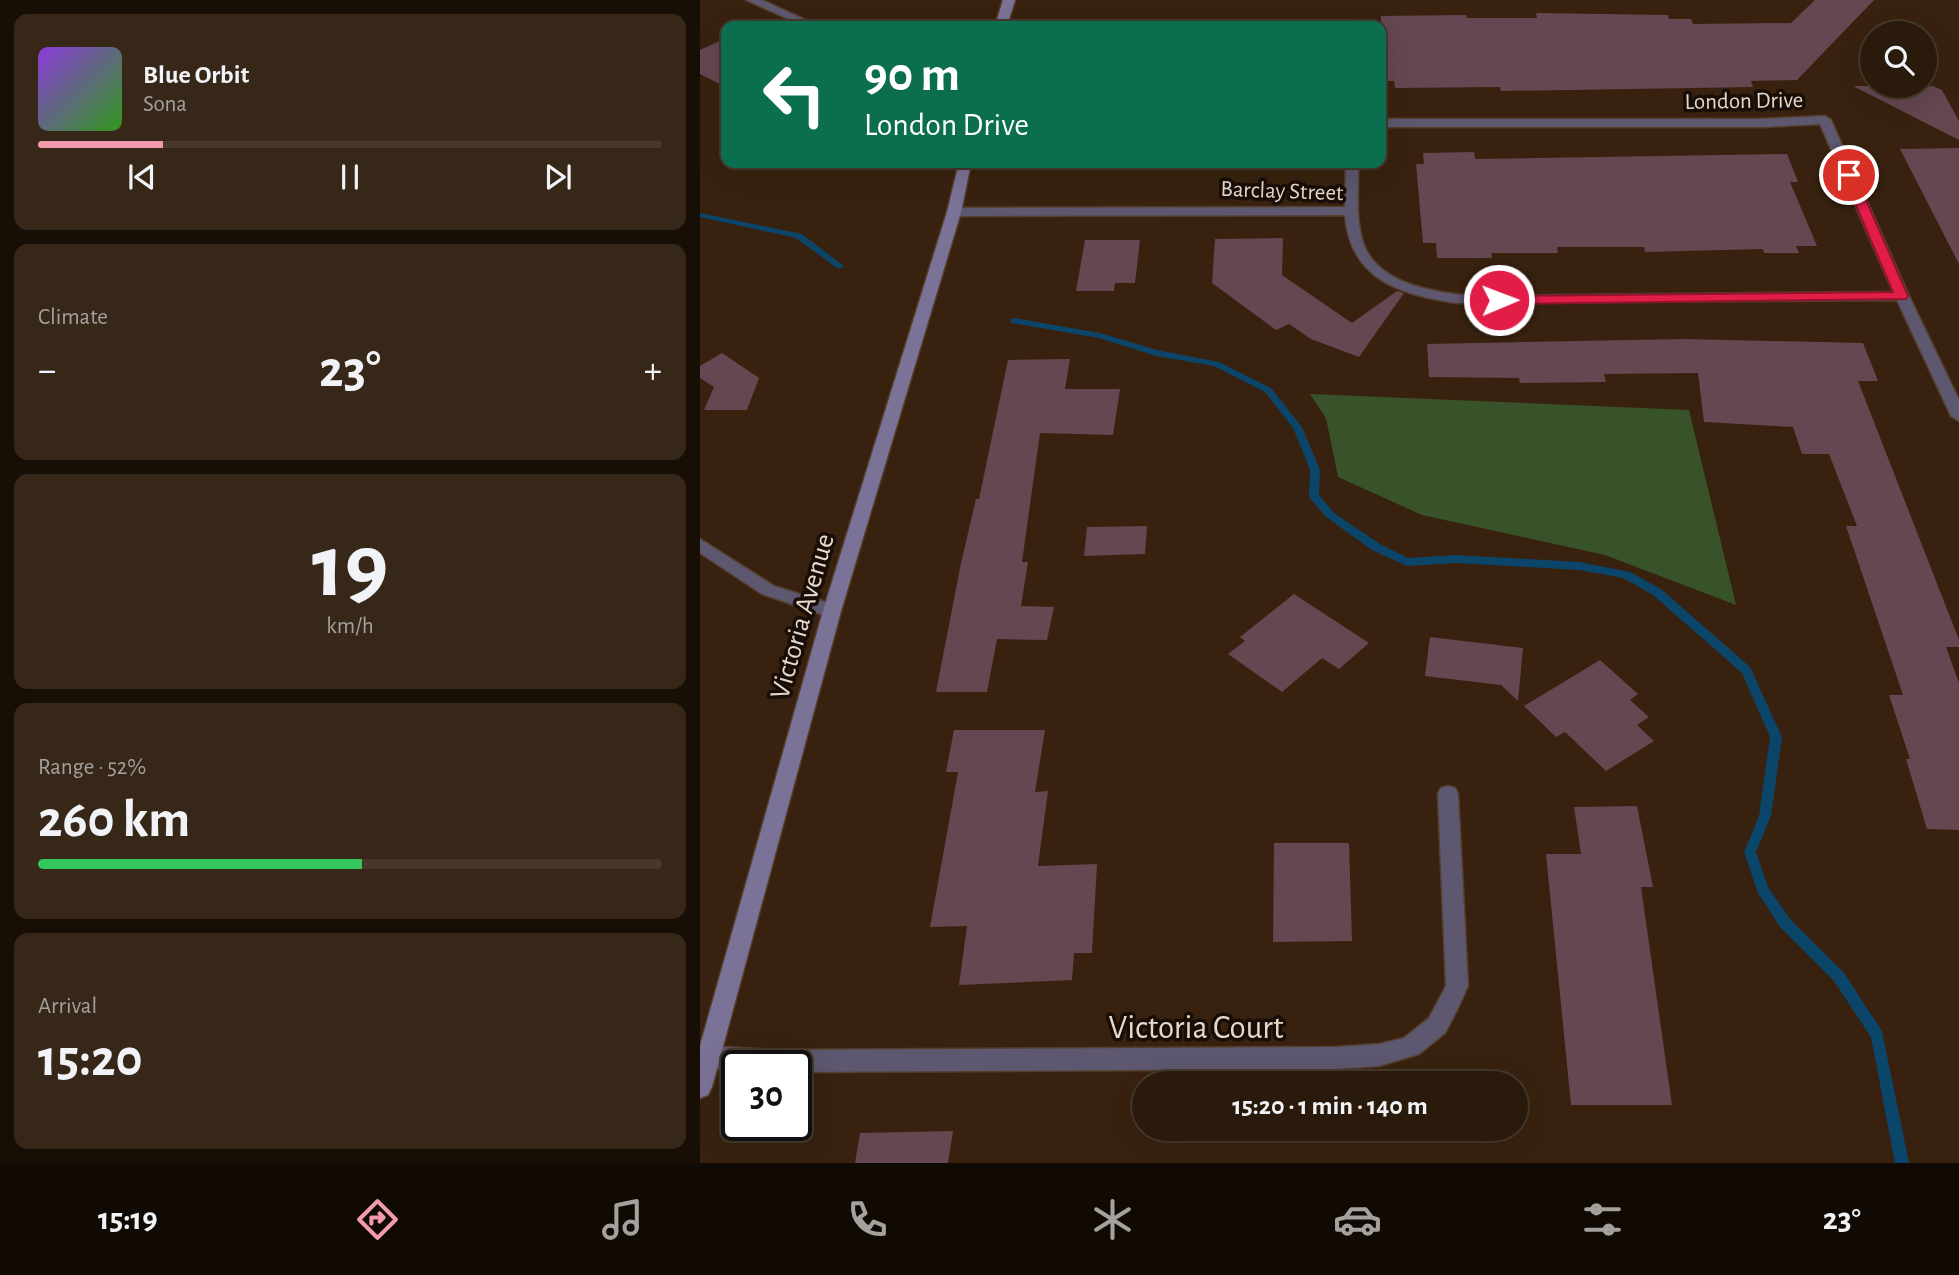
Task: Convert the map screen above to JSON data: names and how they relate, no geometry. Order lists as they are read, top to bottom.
{
  "streets": {
    "street": [
      "London Drive",
      "Barclay Street",
      "Victoria Avenue",
      "Victoria Court"
    ]
  },
  "crossings": [
    ["London Drive", "Barclay Street"],
    ["Barclay Street", "Victoria Avenue"],
    ["Victoria Avenue", "Victoria Court"]
  ],
  "page": {
    "turn": ["90 m", "London Drive"],
    "song": ["Blue Orbit", "Sona"],
    "tile": [
      "Climate",
      ["19", "km/h"],
      ["Range · 52%", "260 km"],
      ["Arrival", "15:20"]
    ],
    "heat": ["−", "23°", "+"],
    "limit": "30",
    "trip": "15:20 · 1 min · 140 m",
    "tabs": ["15:19", "23°"]
  }
}
